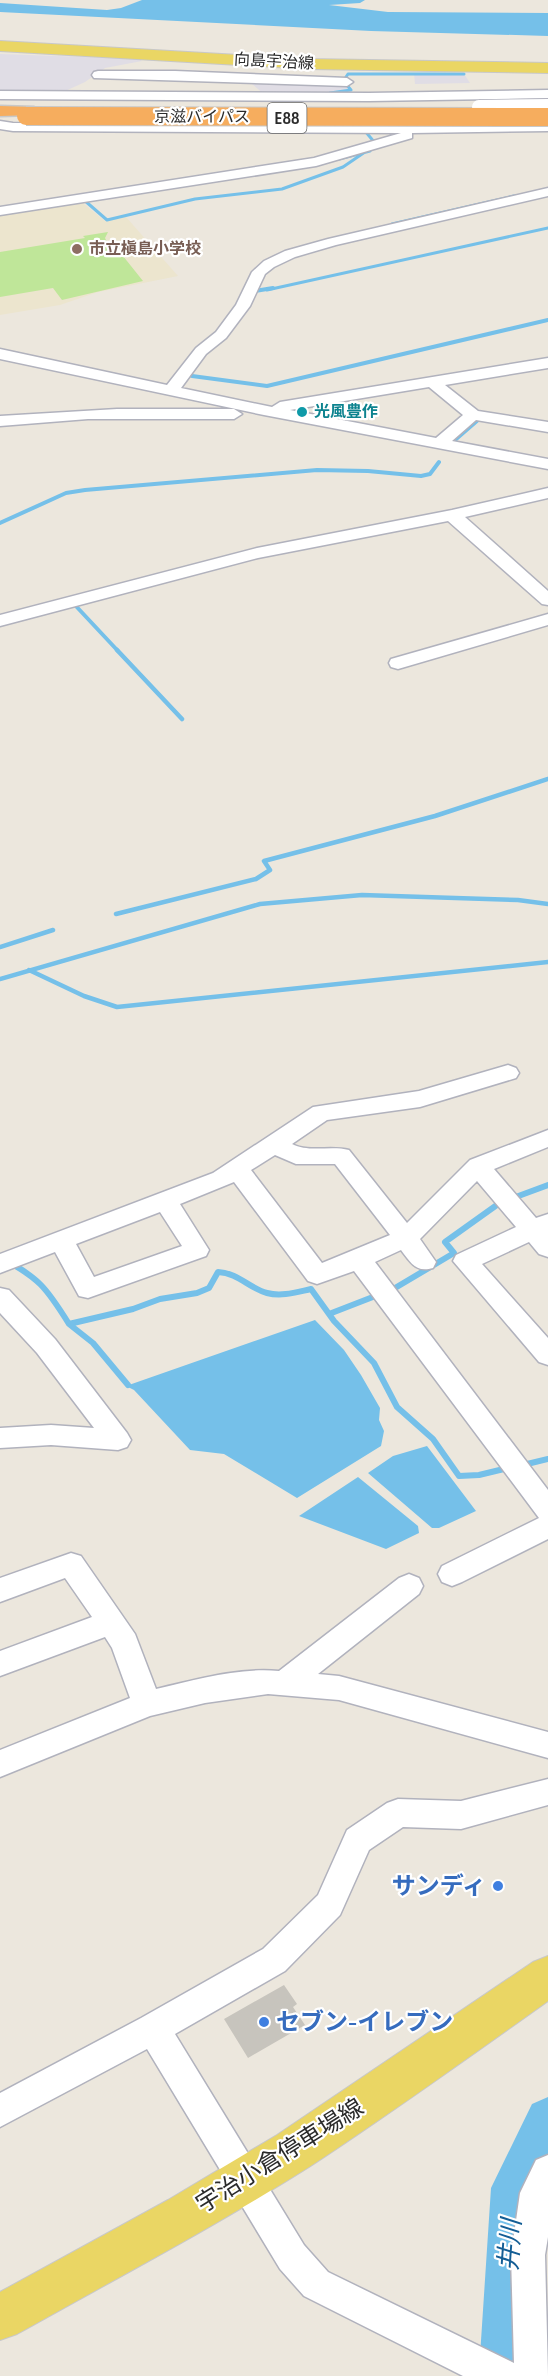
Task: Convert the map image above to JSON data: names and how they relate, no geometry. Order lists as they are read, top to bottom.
{
  "streets": {
    "highway": ["京滋バイパス", "E88"],
    "main road": ["向島宇治線", "宇治小倉停車場線"]
  },
  "water": ["井川"],
  "places": [
    "市立槇島小学校",
    "光風豊作",
    "サンディ",
    "セブン-イレブン"
  ]
}
